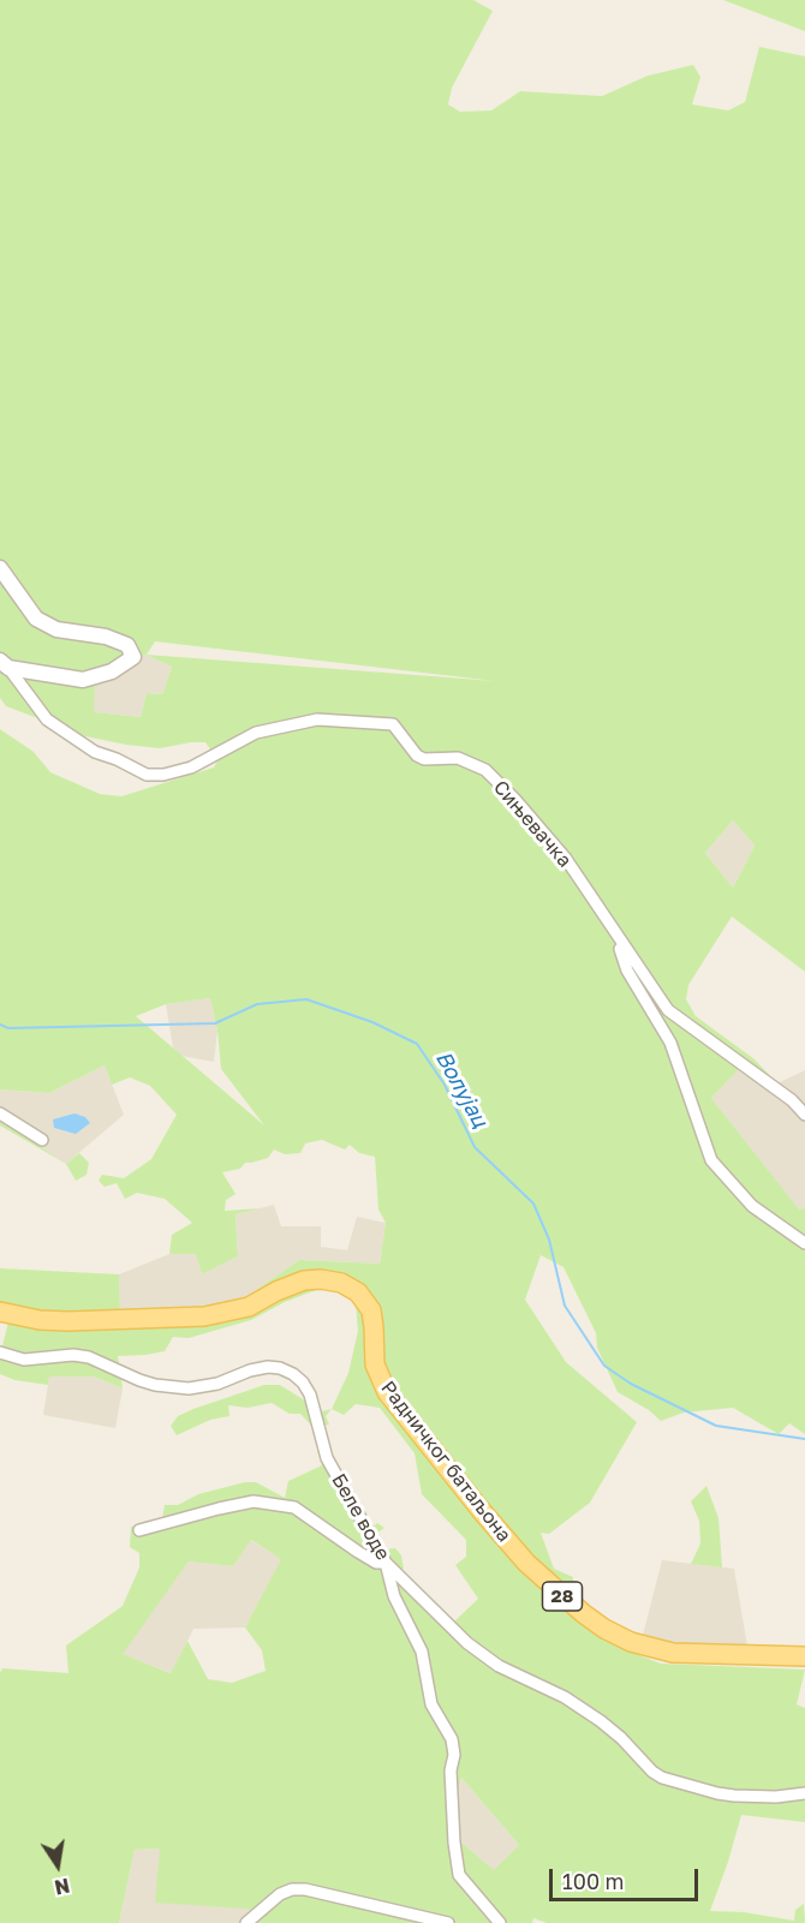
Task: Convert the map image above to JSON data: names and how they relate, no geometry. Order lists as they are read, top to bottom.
{
  "streets": {
    "main road": ["Радничког батаљона", "28"],
    "street": ["Сињевачка", "Беле воде"]
  },
  "water": ["Волујац"],
  "scale_bar": "100 m",
  "north": "bottom"
}
